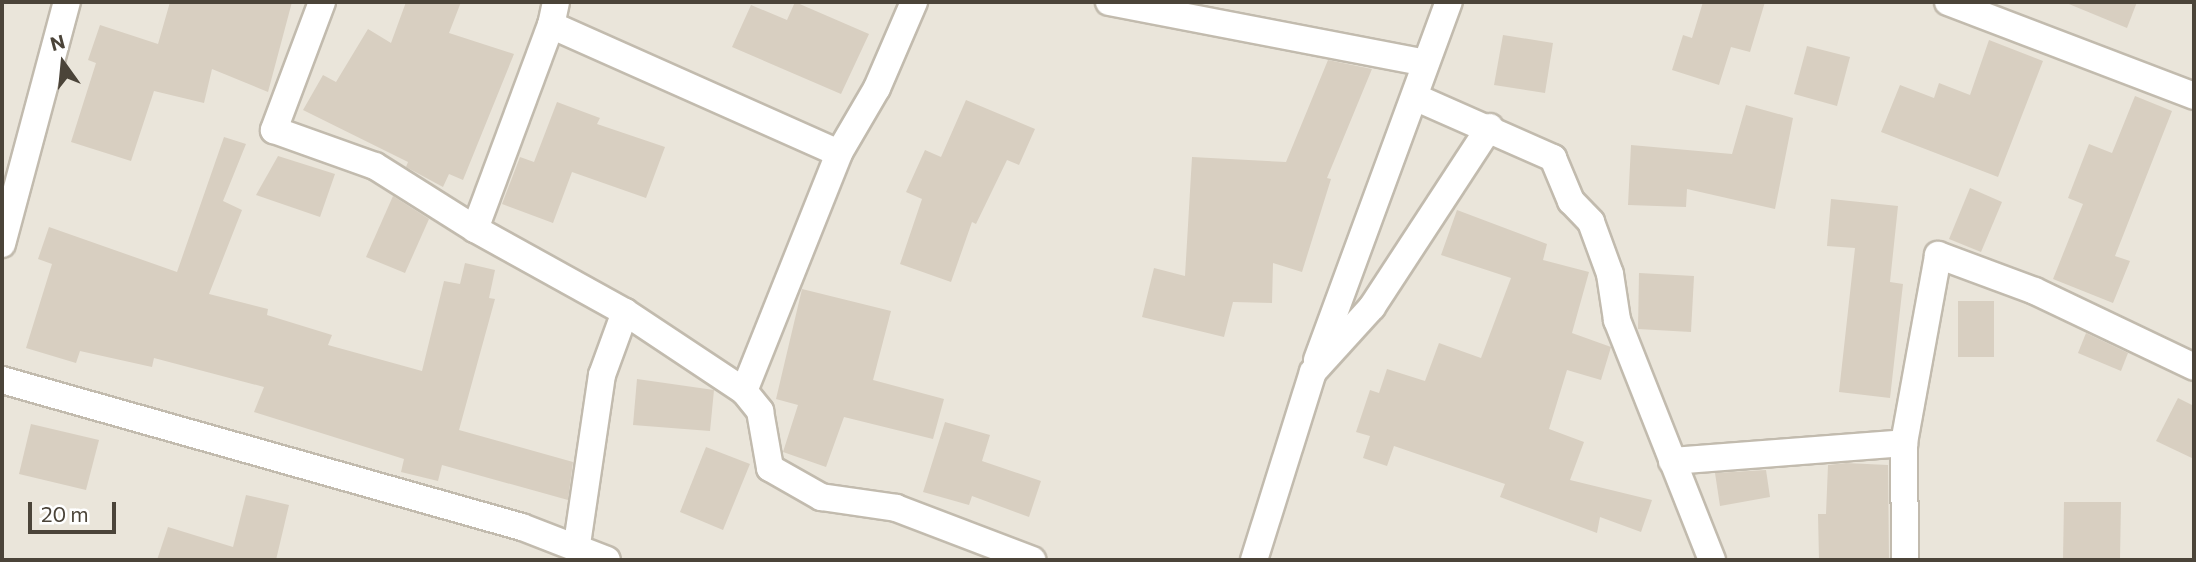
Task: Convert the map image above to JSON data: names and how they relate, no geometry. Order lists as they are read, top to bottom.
{
  "scale_bar": "20 m",
  "north": "top"
}
